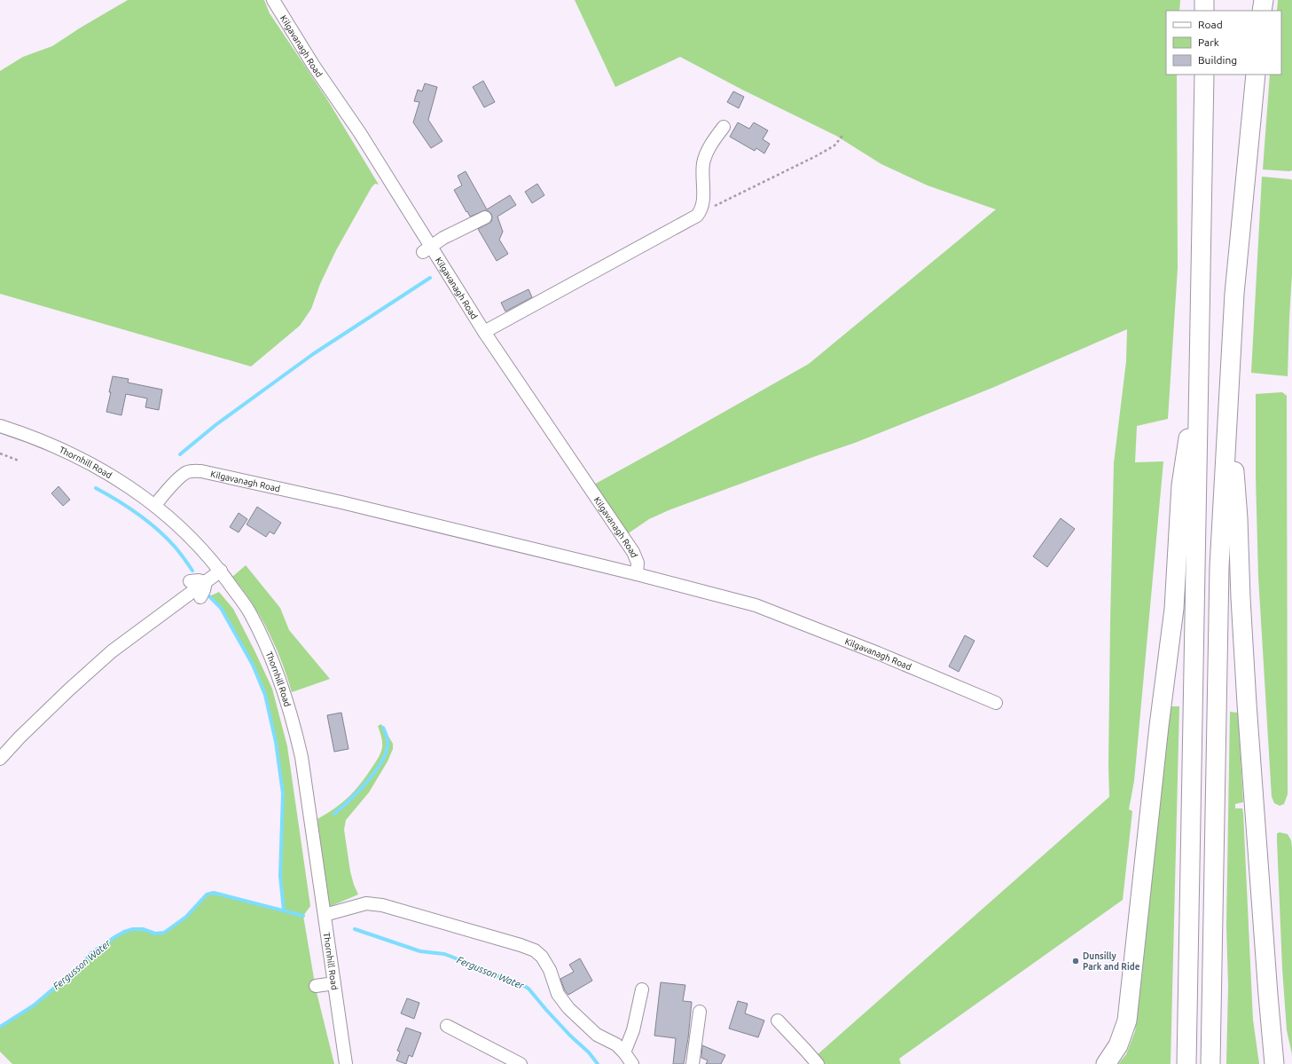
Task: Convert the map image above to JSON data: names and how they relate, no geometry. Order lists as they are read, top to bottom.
{
  "streets": {
    "street": ["Kilgavanagh Road", "Thornhill Road"]
  },
  "crossings": [
    ["Kilgavanagh Road", "Thornhill Road"]
  ],
  "water": ["Fergusson Water"],
  "places": ["Dunsilly Park and Ride"],
  "legend": ["Road", "Park", "Building"]
}
